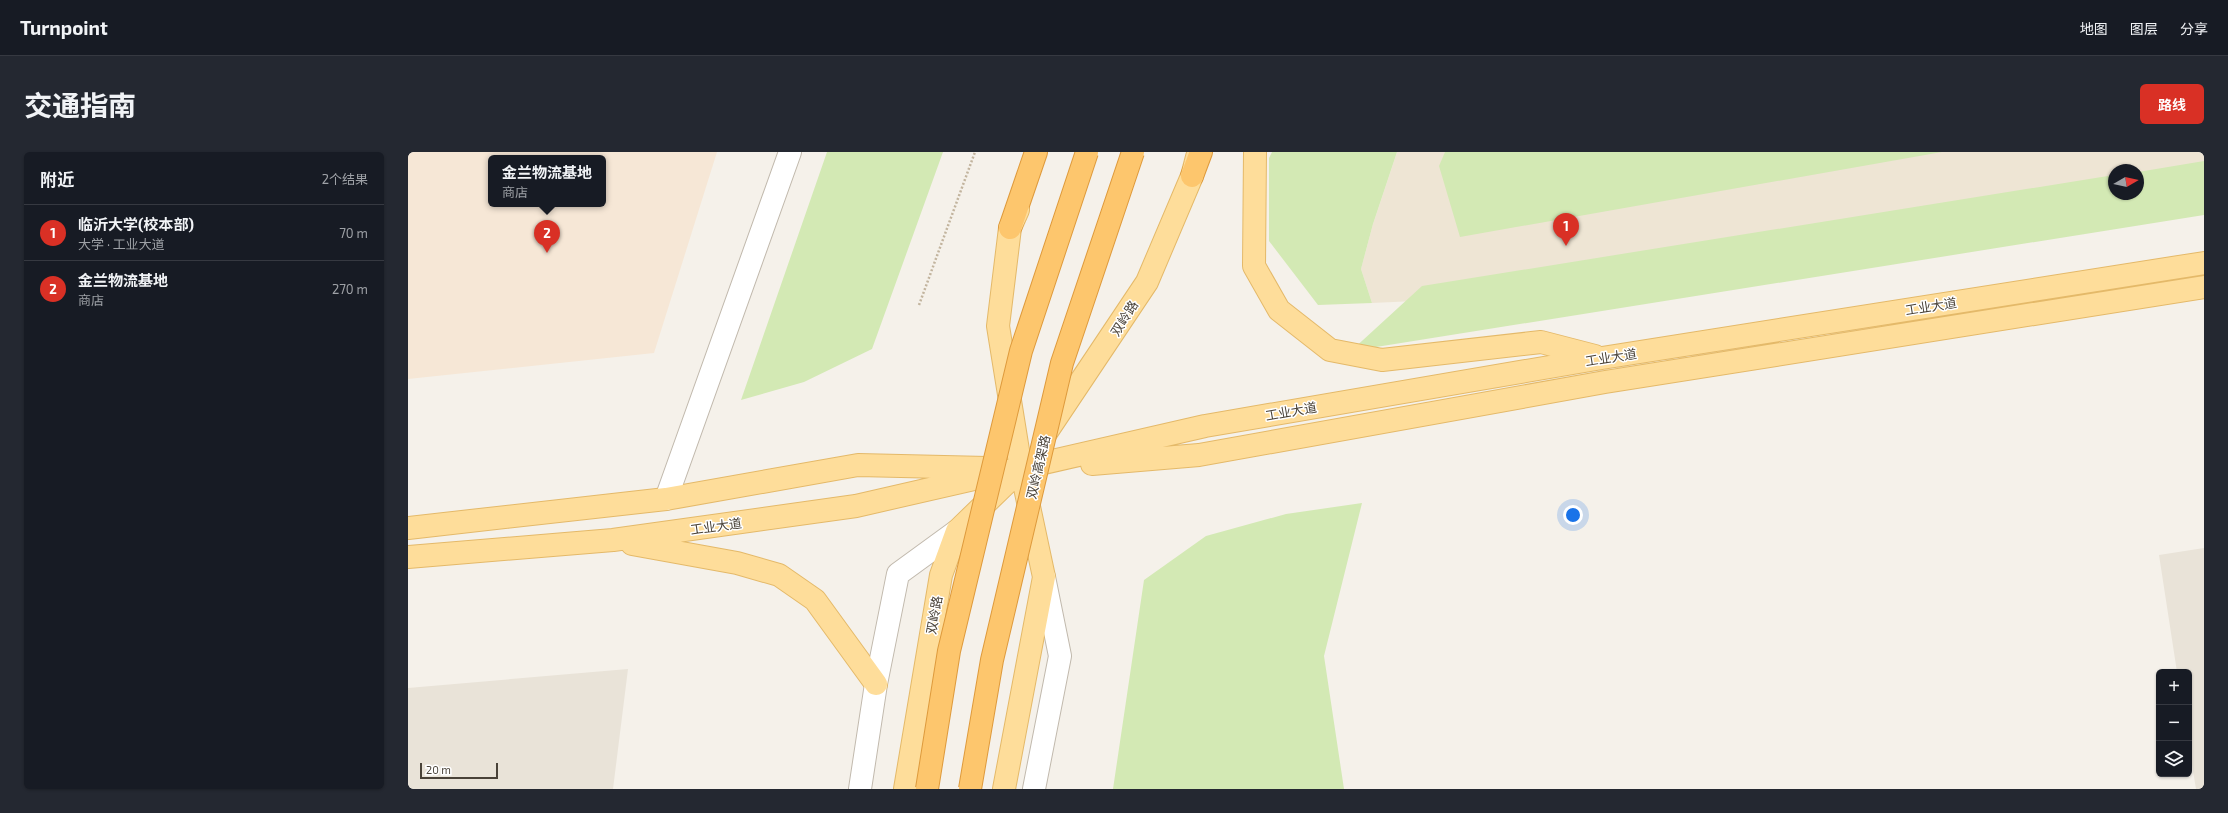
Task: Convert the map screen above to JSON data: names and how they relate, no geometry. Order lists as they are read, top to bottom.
{
  "streets": {
    "highway": ["双岭高架路"],
    "main road": ["工业大道", "双岭路"]
  },
  "crossings": [
    ["工业大道", "双岭路"]
  ],
  "scale_bar": "20 m",
  "north": "right",
  "page": {
    "header": "Turnpoint",
    "nav": ["地图", "图层", "分享"],
    "title": "交通指南",
    "buttons": "路线",
    "heading": ["附近", "2个结果"],
    "popup": ["金兰物流基地", "商店"],
    "list": [
      {
        "mark": "1",
        "name": "临沂大学(校本部)",
        "note": "大学 · 工业大道",
        "value": "70 m"
      },
      {
        "mark": "2",
        "name": "金兰物流基地",
        "note": "商店",
        "value": "270 m"
      }
    ],
    "pins": ["1", "2"],
    "map_buttons": ["+", "−"],
    "scale": "20 m"
  }
}
